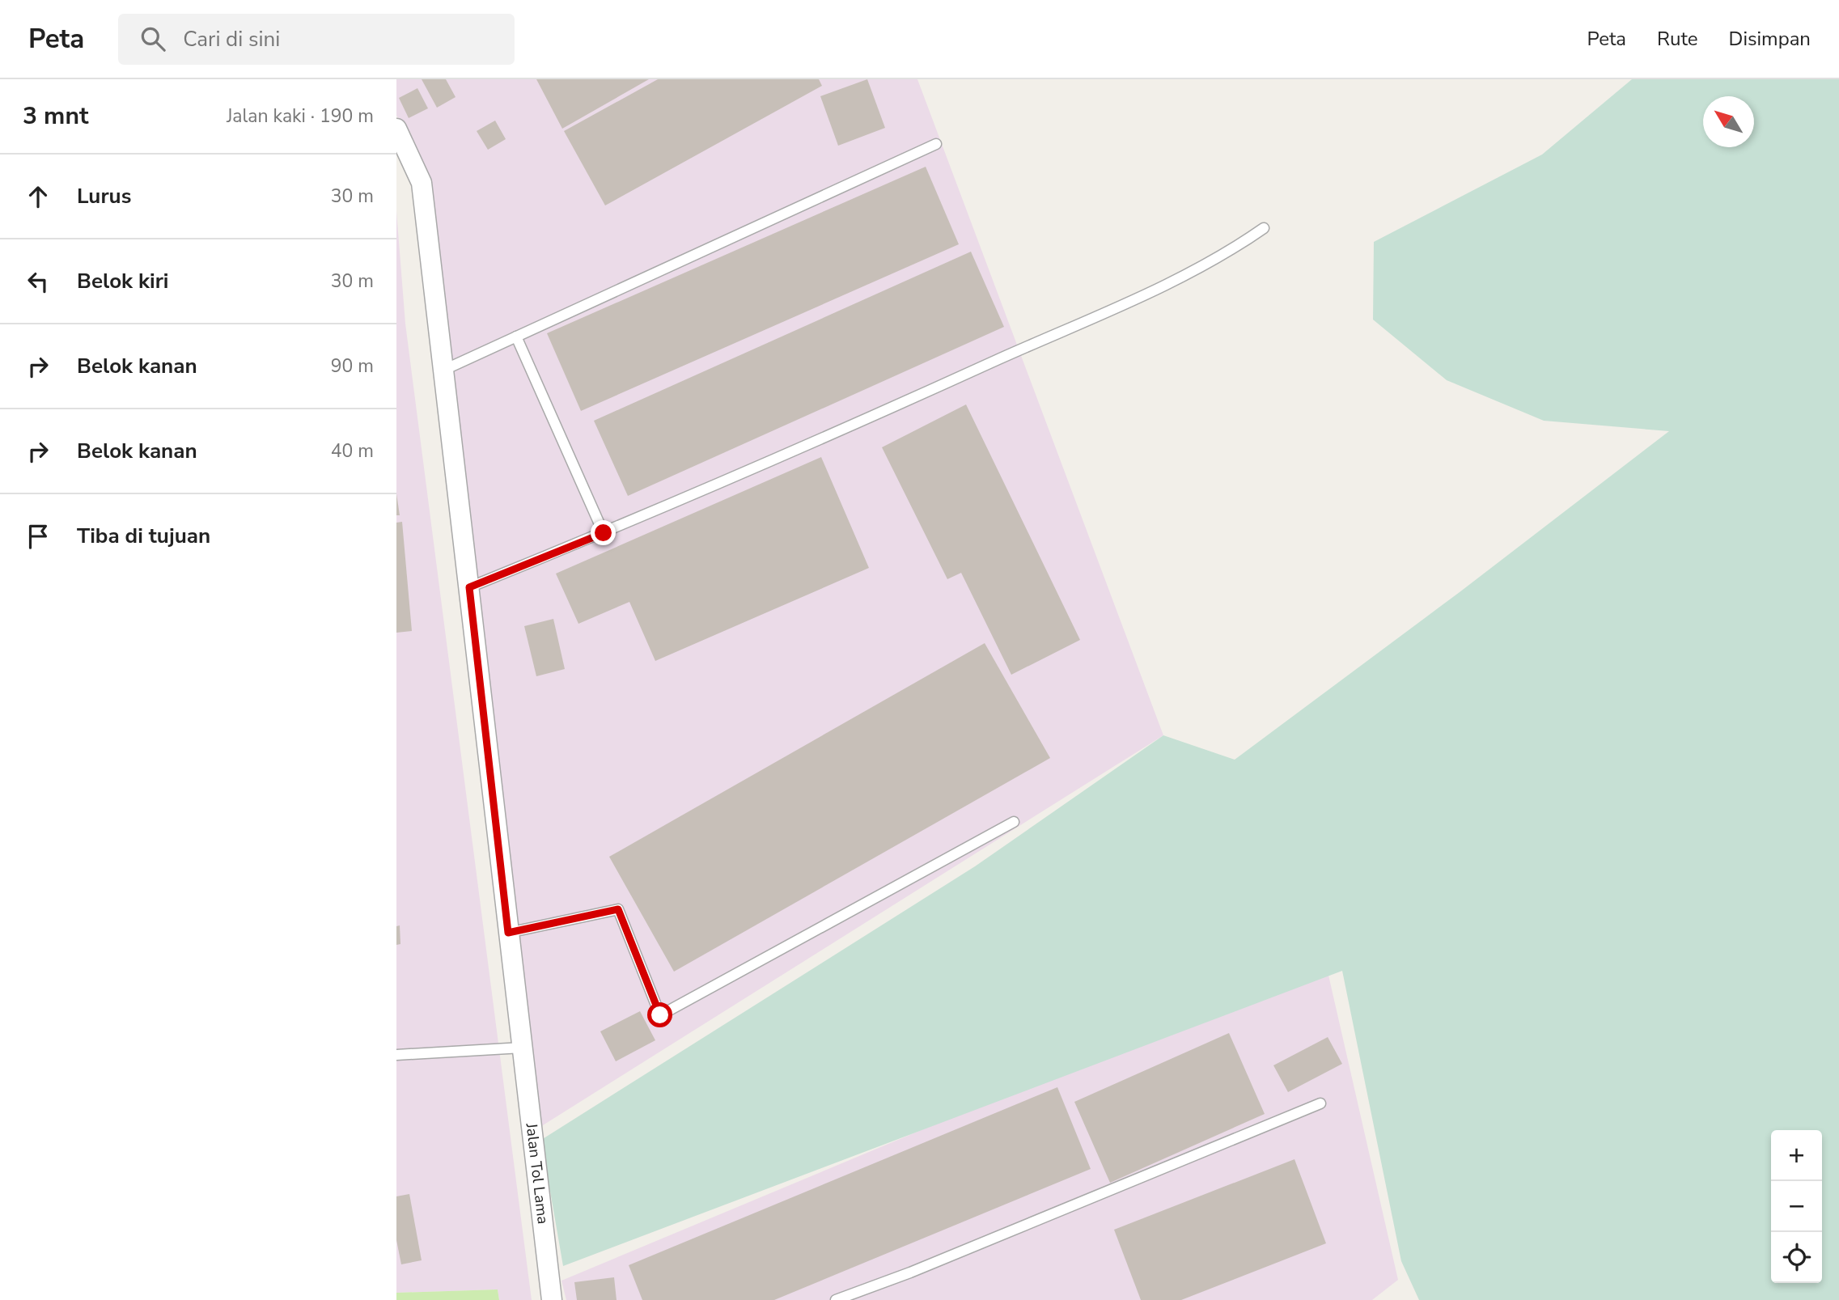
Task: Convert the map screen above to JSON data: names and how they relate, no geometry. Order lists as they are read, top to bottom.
{
  "streets": {
    "street": ["Jalan Tol Lama"]
  },
  "north": "top left",
  "page": {
    "header": "Peta",
    "search": "Cari di sini",
    "nav": ["Peta", "Rute", "Disimpan"],
    "heading": ["3 mnt", "Jalan kaki · 190 m"],
    "list": [
      ["Lurus", "30 m"],
      ["Belok kiri", "30 m"],
      ["Belok kanan", "90 m"],
      ["Belok kanan", "40 m"],
      "Tiba di tujuan"
    ],
    "map_buttons": ["+", "−"]
  }
}
